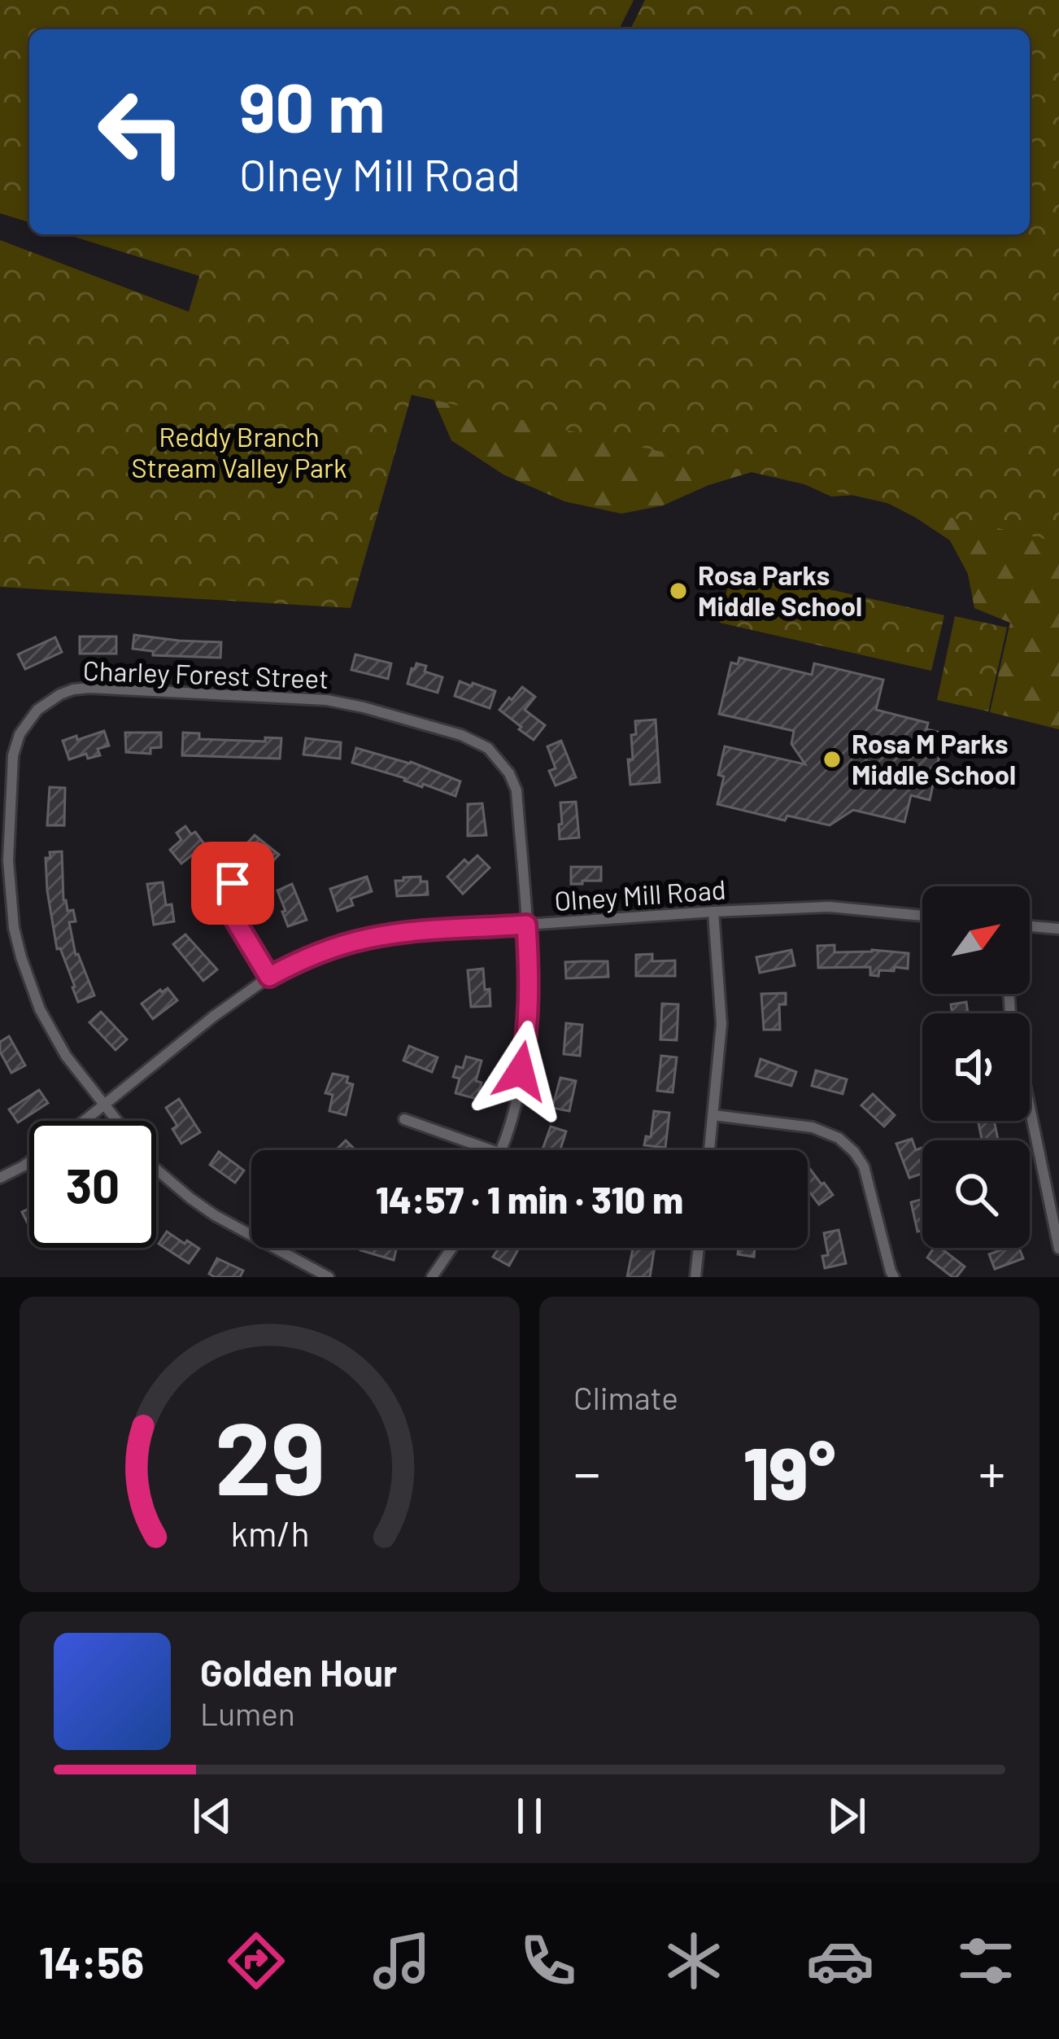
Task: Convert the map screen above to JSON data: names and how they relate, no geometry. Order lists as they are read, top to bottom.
{
  "streets": {
    "street": ["Charley Forest Street", "Olney Mill Road"]
  },
  "crossings": [
    ["Charley Forest Street", "Olney Mill Road"]
  ],
  "parks": ["Reddy Branch Stream Valley Park"],
  "places": ["Rosa Parks Middle School", "Rosa M Parks Middle School"],
  "north": "top right",
  "page": {
    "turn": ["90 m", "Olney Mill Road"],
    "limit": "30",
    "trip": "14:57 · 1 min · 310 m",
    "tile": "Climate",
    "heat": ["−", "19°", "+"],
    "song": ["Golden Hour", "Lumen"],
    "tabs": "14:56",
    "gauge": ["29", "km/h"]
  }
}
